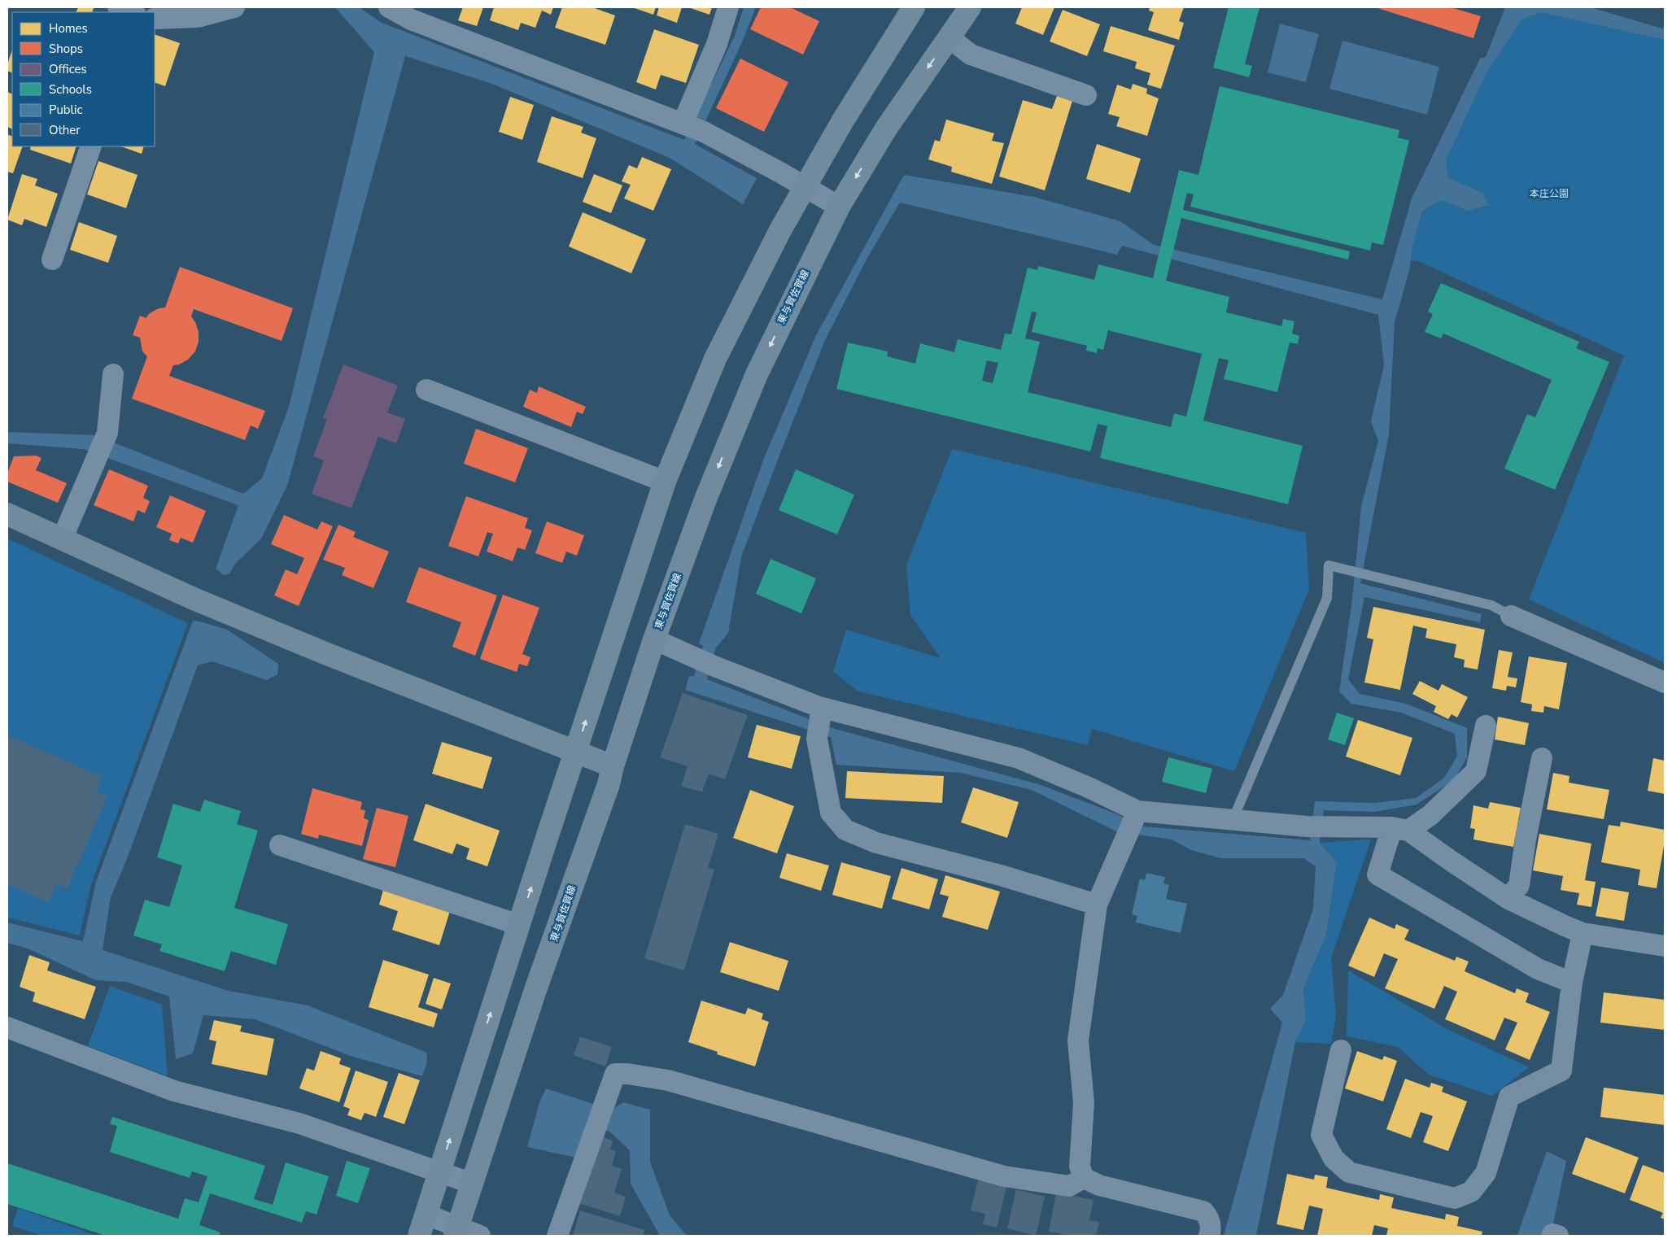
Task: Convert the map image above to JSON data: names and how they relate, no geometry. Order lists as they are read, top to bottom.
{
  "streets": {
    "main road": ["東与賀佐賀線"]
  },
  "parks": ["本庄公園"],
  "legend": [
    "Homes",
    "Shops",
    "Offices",
    "Schools",
    "Public",
    "Other"
  ]
}
